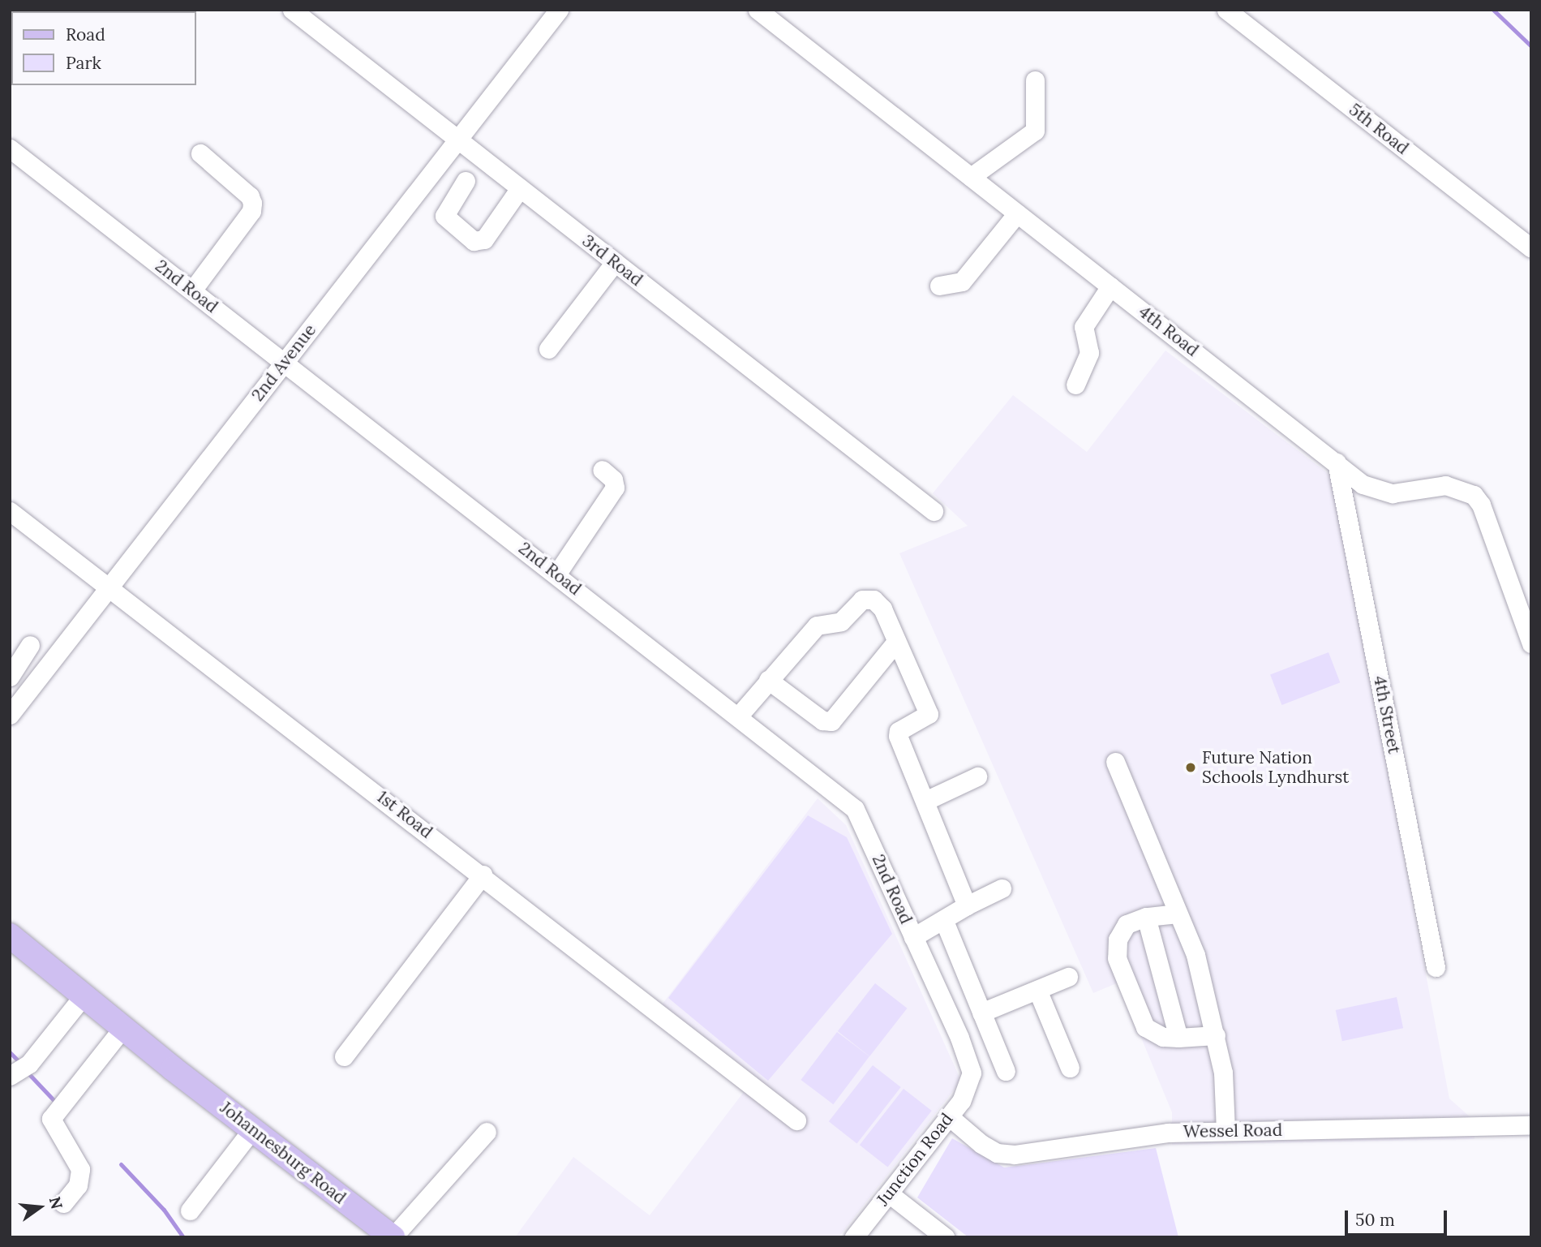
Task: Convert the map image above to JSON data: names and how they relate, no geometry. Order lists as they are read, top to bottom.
{
  "streets": {
    "main road": ["Johannesburg Road"],
    "street": [
      "5th Road",
      "3rd Road",
      "2nd Road",
      "4th Road",
      "2nd Avenue",
      "4th Street",
      "1st Road",
      "Wessel Road",
      "Junction Road"
    ]
  },
  "crossings": [
    ["3rd Road", "2nd Avenue"],
    ["2nd Road", "2nd Avenue"],
    ["2nd Road", "Junction Road"],
    ["4th Road", "4th Street"],
    ["2nd Avenue", "1st Road"],
    ["Wessel Road", "Junction Road"]
  ],
  "places": ["Future Nation Schools Lyndhurst"],
  "legend": ["Road", "Park"],
  "scale_bar": "50 m",
  "north": "right"
}
